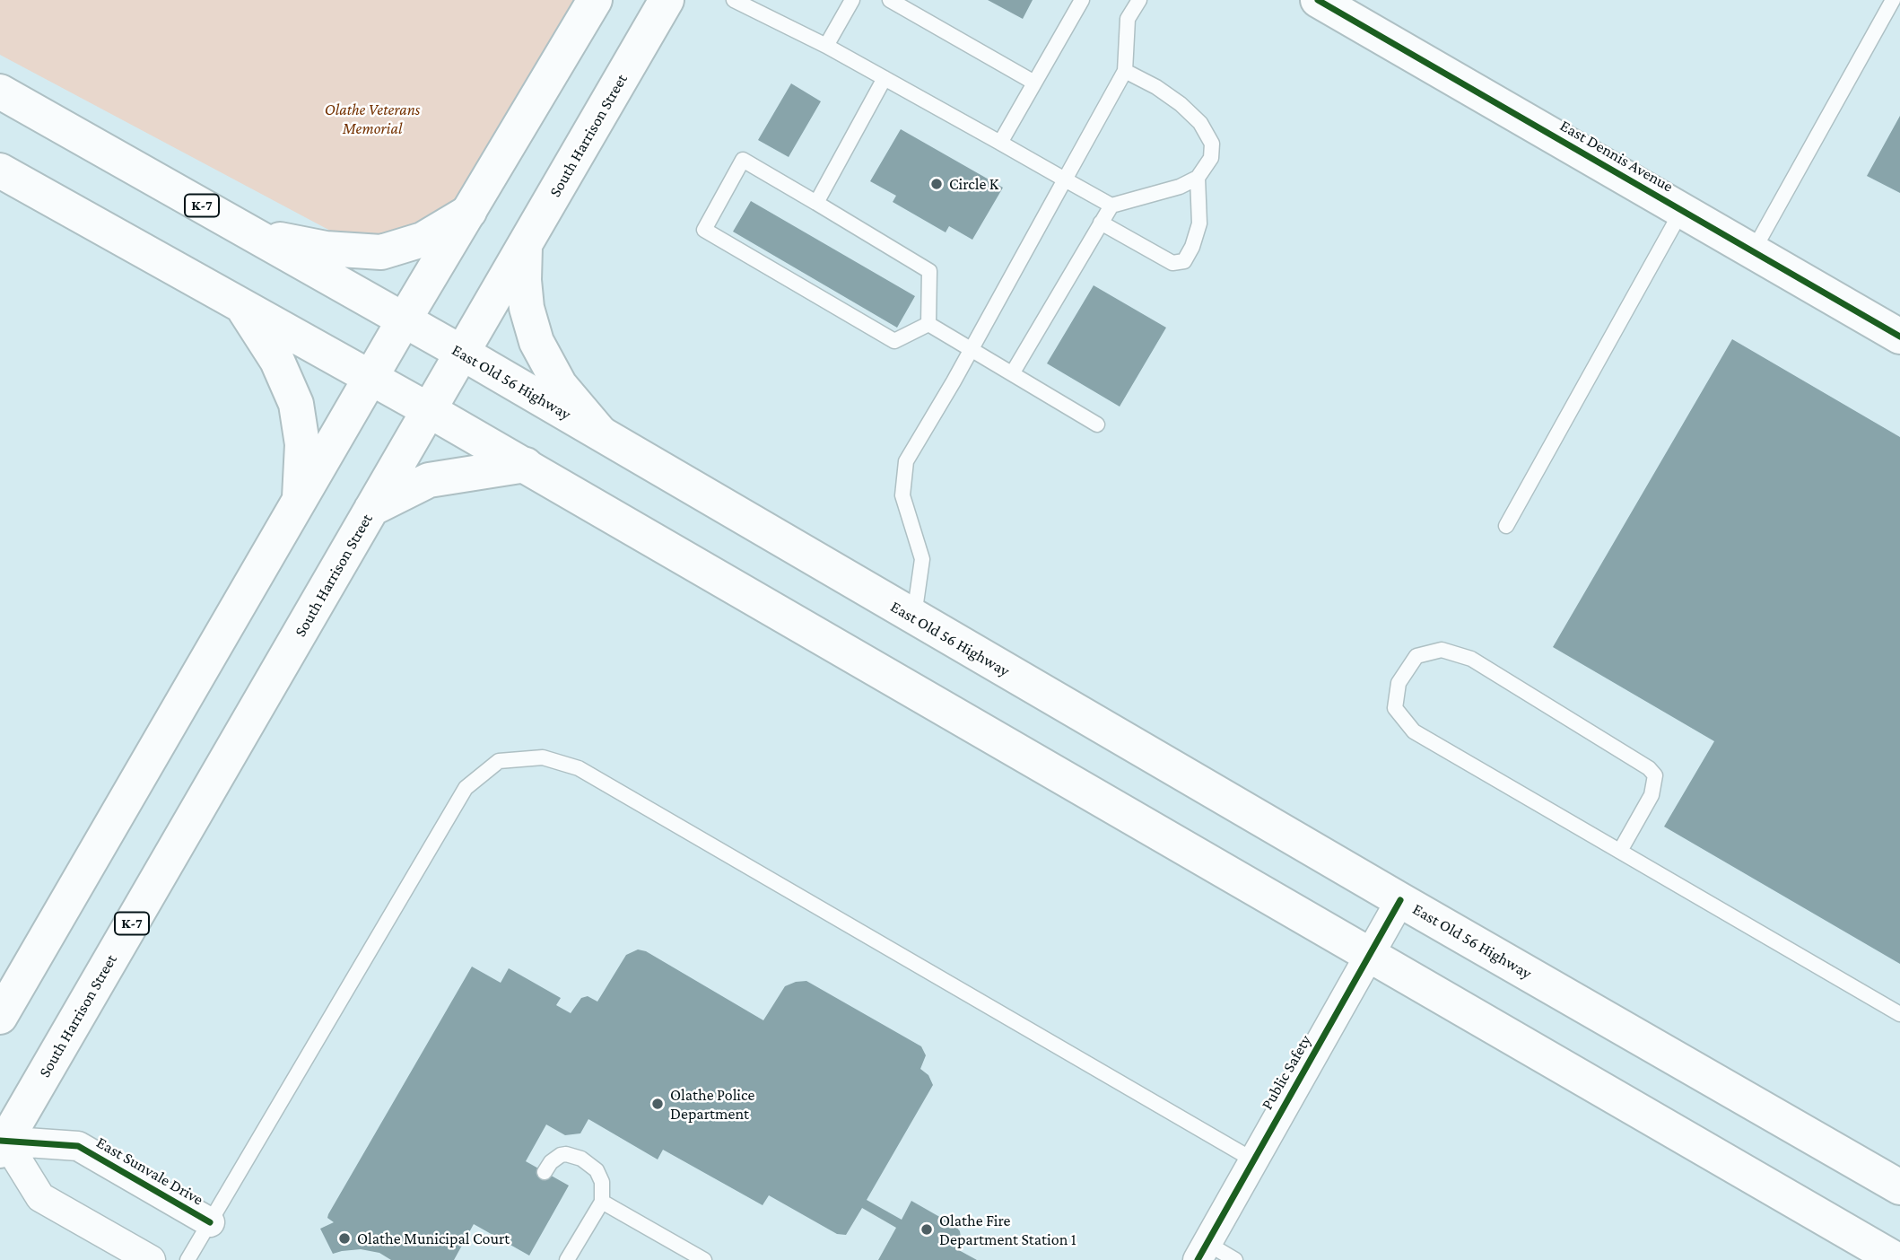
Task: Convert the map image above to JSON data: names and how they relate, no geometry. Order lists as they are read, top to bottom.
{
  "streets": {
    "main road": [
      "South Harrison Street",
      "East Dennis Avenue",
      "K-7",
      "East Old 56 Highway"
    ],
    "street": ["Public Safety", "East Sunvale Drive"]
  },
  "crossings": [
    ["South Harrison Street", "East Old 56 Highway"],
    ["South Harrison Street", "East Sunvale Drive"],
    ["East Old 56 Highway", "Public Safety"]
  ],
  "parks": ["Olathe Veterans Memorial"],
  "places": [
    "Circle K",
    "Olathe Police Department",
    "Olathe Fire Department Station 1",
    "Olathe Municipal Court"
  ]
}
